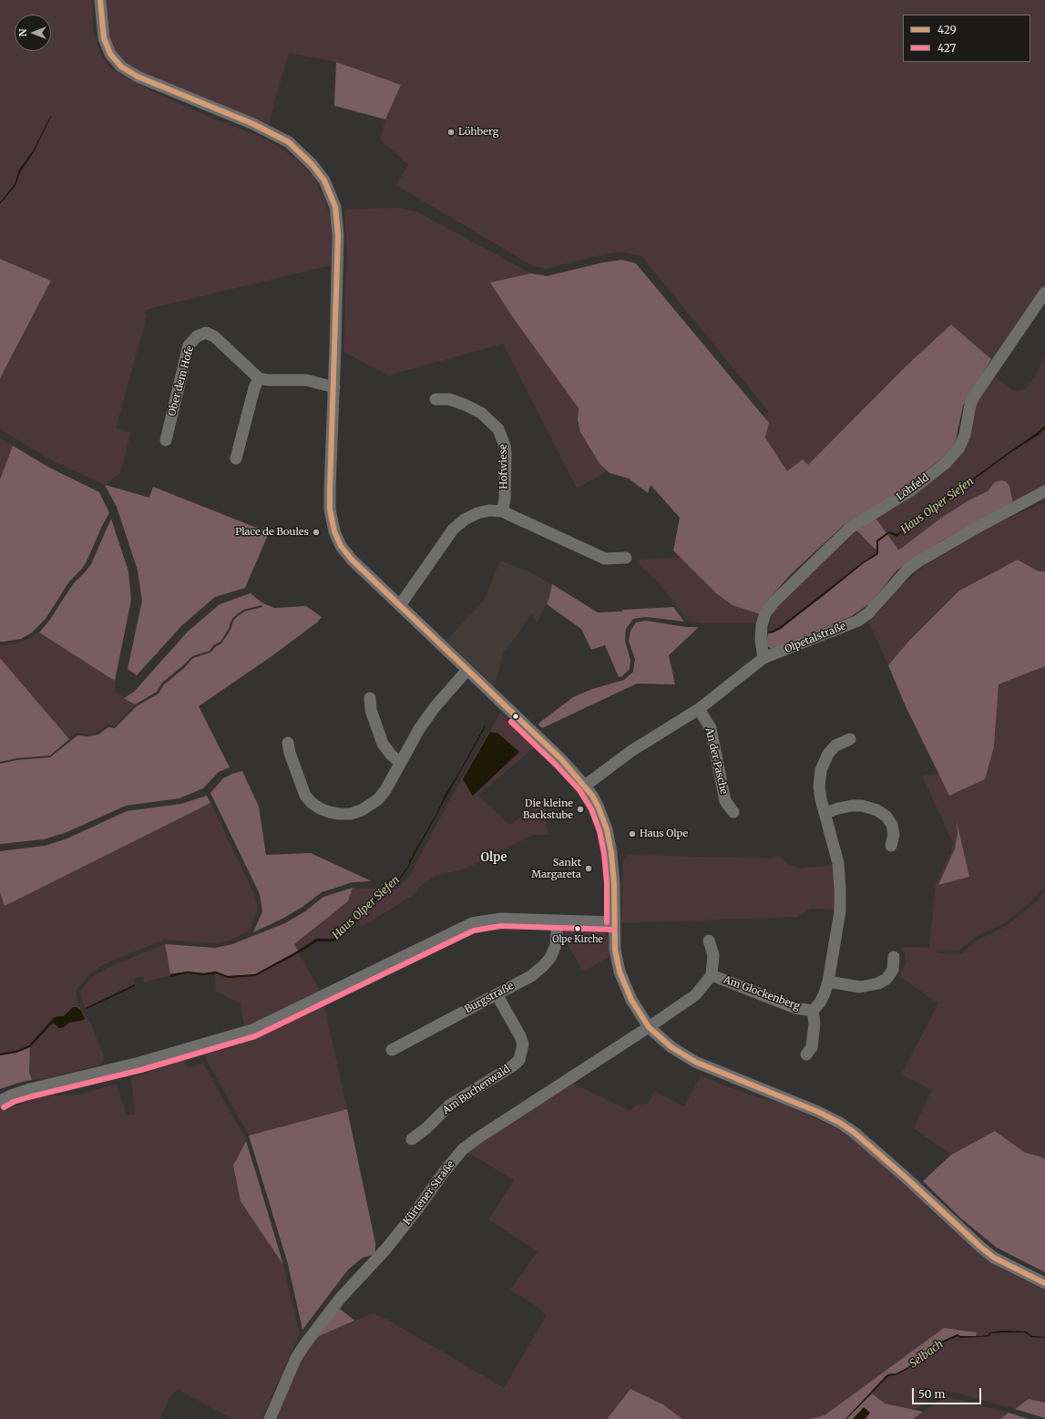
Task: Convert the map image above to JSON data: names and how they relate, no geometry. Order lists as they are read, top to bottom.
{
  "streets": {
    "street": [
      "Ober dem Hofe",
      "Hofwiese",
      "Löhfeld",
      "Olpetalstraße",
      "An der Pasche",
      "Am Glockenberg",
      "Burgstraße",
      "Am Buchenwald",
      "Kürtener Straße"
    ]
  },
  "crossings": [
    ["Löhfeld", "Olpetalstraße"],
    ["Olpetalstraße", "An der Pasche"],
    ["Am Glockenberg", "Kürtener Straße"],
    ["Burgstraße", "Am Buchenwald"]
  ],
  "districts": ["Olpe"],
  "water": ["Haus Olper Siefen", "Selbach"],
  "places": [
    "Löhberg",
    "Place de Boules",
    "Die kleine Backstube",
    "Haus Olpe",
    "Sankt Margareta",
    "Olpe Kirche"
  ],
  "lines": ["transit line 429", "transit line 427"],
  "legend": ["429", "427"],
  "scale_bar": "50 m",
  "north": "left"
}
